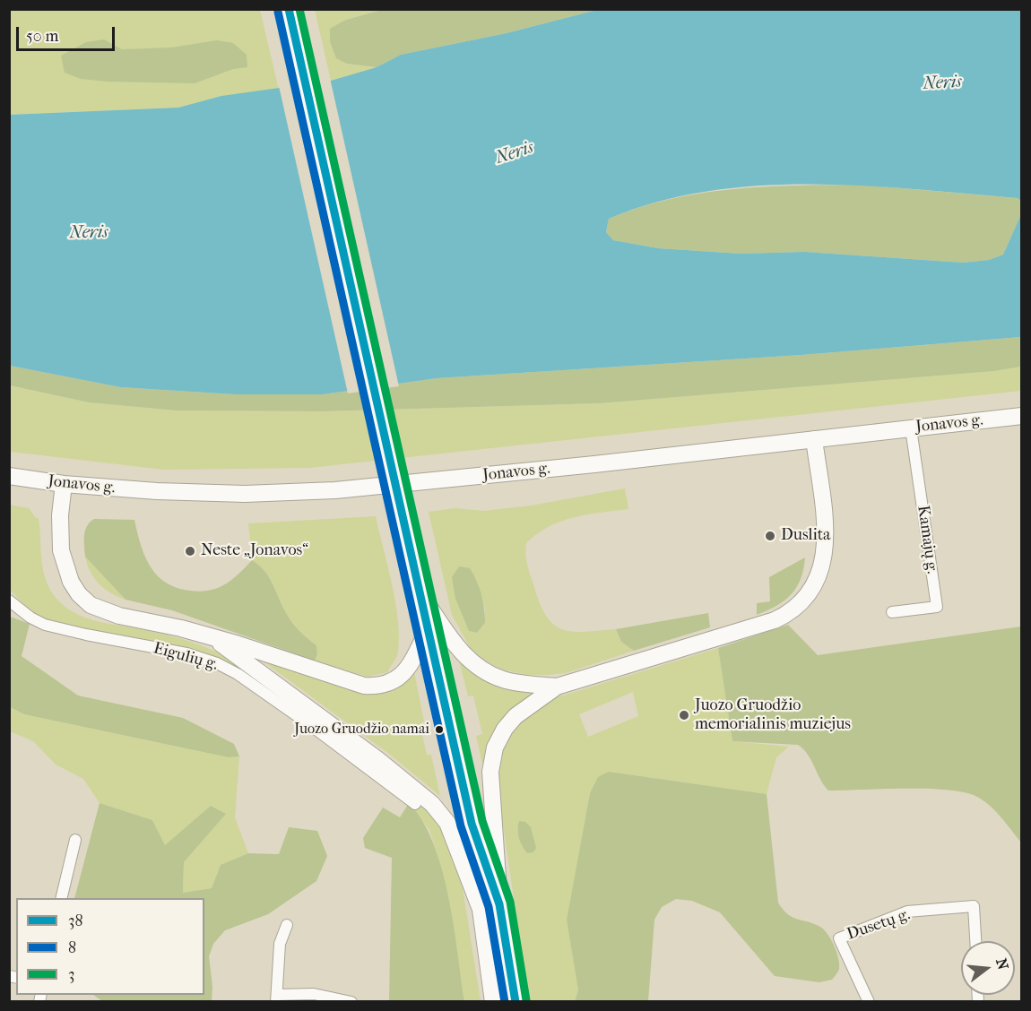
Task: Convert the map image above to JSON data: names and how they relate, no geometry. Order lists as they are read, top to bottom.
{
  "streets": {
    "main road": ["Jonavos g."],
    "street": ["Kamajų g.", "Eigulių g.", "Dusetų g."]
  },
  "crossings": [
    ["Jonavos g.", "Kamajų g."]
  ],
  "water": ["Neris"],
  "places": [
    "Duslita",
    "Neste „Jonavos“",
    "Juozo Gruodžio memorialinis muziejus",
    "Juozo Gruodžio namai"
  ],
  "lines": ["transit line 38", "transit line 3", "transit line 8"],
  "legend": ["38", "8", "3"],
  "scale_bar": "50 m",
  "north": "right"
}
